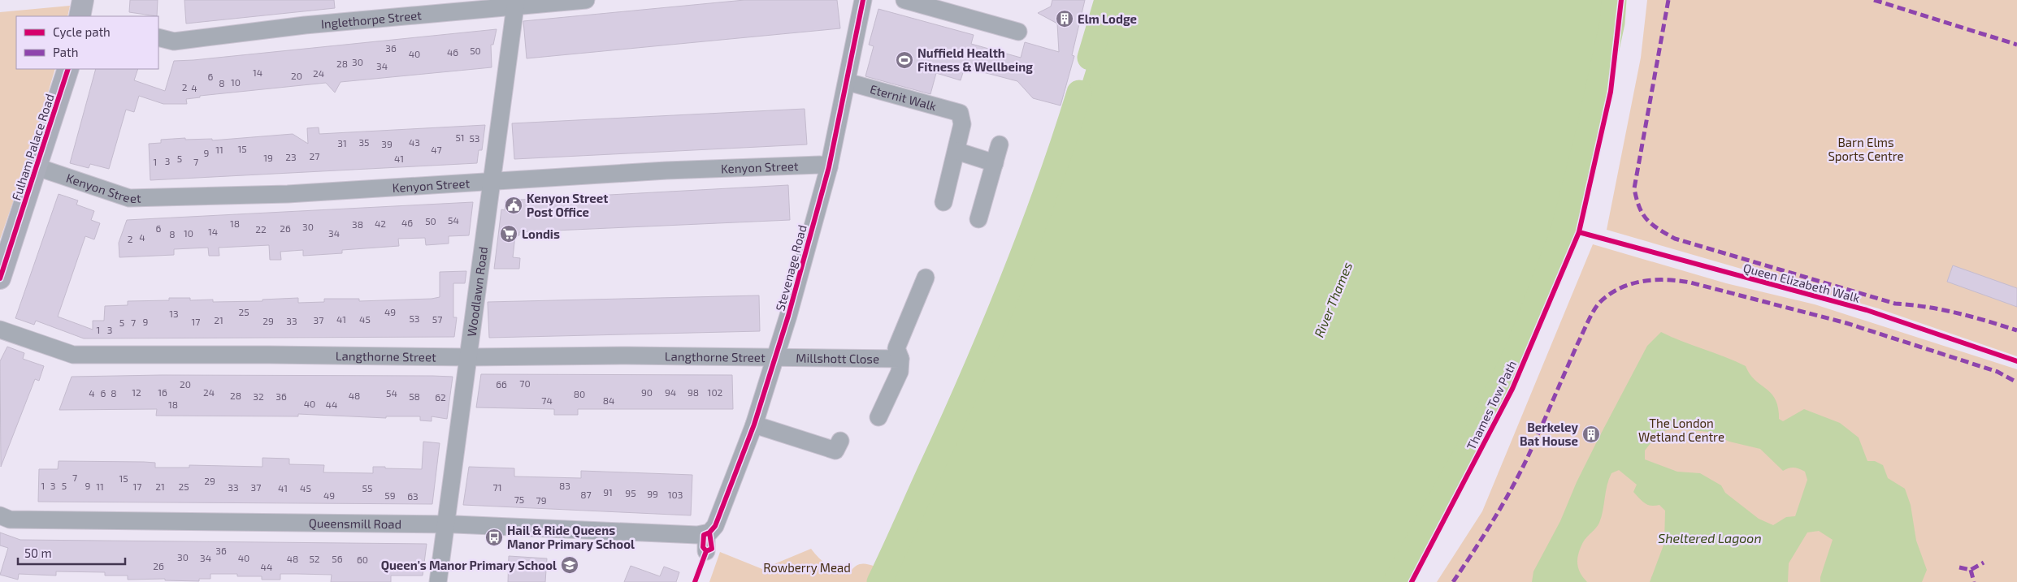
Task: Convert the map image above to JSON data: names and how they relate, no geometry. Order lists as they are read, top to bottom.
{
  "streets": {
    "main road": ["Fulham Palace Road"],
    "street": [
      "Inglethorpe Street",
      "Eternit Walk",
      "Kenyon Street",
      "Stevenage Road",
      "Woodlawn Road",
      "Langthorne Street",
      "Millshott Close",
      "Queensmill Road"
    ],
    "cycle path": ["Queen Elizabeth Walk", "Thames Tow Path"]
  },
  "crossings": [
    ["Inglethorpe Street", "Woodlawn Road"],
    ["Eternit Walk", "Stevenage Road"],
    ["Fulham Palace Road", "Kenyon Street"],
    ["Kenyon Street", "Stevenage Road"],
    ["Kenyon Street", "Woodlawn Road"],
    ["Stevenage Road", "Langthorne Street"],
    ["Stevenage Road", "Millshott Close"],
    ["Stevenage Road", "Queensmill Road"],
    ["Woodlawn Road", "Langthorne Street"],
    ["Woodlawn Road", "Queensmill Road"],
    ["Langthorne Street", "Millshott Close"]
  ],
  "water": ["River Thames", "Sheltered Lagoon"],
  "parks": ["Barn Elms Sports Centre", "The London Wetland Centre", "Rowberry Mead"],
  "places": {
    "building": ["Elm Lodge", "Berkeley Bat House"],
    "sports": ["Nuffield Health Fitness & Wellbeing"],
    "public building": ["Kenyon Street Post Office"],
    "supermarket": ["Londis"],
    "bus stop": ["Hail & Ride Queens Manor Primary School"],
    "school or university": ["Queen's Manor Primary School"]
  },
  "house_numbers": [
    "36",
    "50",
    "46",
    "40",
    "30",
    "28",
    "34",
    "14",
    "24",
    "20",
    "6",
    "10",
    "8",
    "2",
    "4",
    "51",
    "53",
    "35",
    "43",
    "31",
    "39",
    "15",
    "11",
    "47",
    "9",
    "27",
    "23",
    "19",
    "5",
    "41",
    "3",
    "1",
    "7",
    "54",
    "50",
    "46",
    "18",
    "42",
    "38",
    "30",
    "6",
    "26",
    "22",
    "14",
    "10",
    "34",
    "8",
    "4",
    "2",
    "25",
    "49",
    "13",
    "53",
    "41",
    "45",
    "57",
    "21",
    "37",
    "29",
    "33",
    "9",
    "17",
    "5",
    "7",
    "1",
    "3",
    "70",
    "20",
    "66",
    "12",
    "16",
    "24",
    "90",
    "94",
    "98",
    "102",
    "4",
    "6",
    "8",
    "54",
    "80",
    "28",
    "48",
    "32",
    "36",
    "58",
    "62",
    "74",
    "84",
    "40",
    "18",
    "44",
    "7",
    "15",
    "29",
    "1",
    "3",
    "5",
    "9",
    "83",
    "11",
    "17",
    "21",
    "25",
    "33",
    "37",
    "71",
    "41",
    "45",
    "55",
    "91",
    "95",
    "99",
    "87",
    "103",
    "49",
    "59",
    "63",
    "75",
    "79",
    "36",
    "30",
    "34",
    "40",
    "48",
    "52",
    "56",
    "60",
    "26",
    "44"
  ],
  "legend": ["Cycle path", "Path"],
  "scale_bar": "50 m"
}
